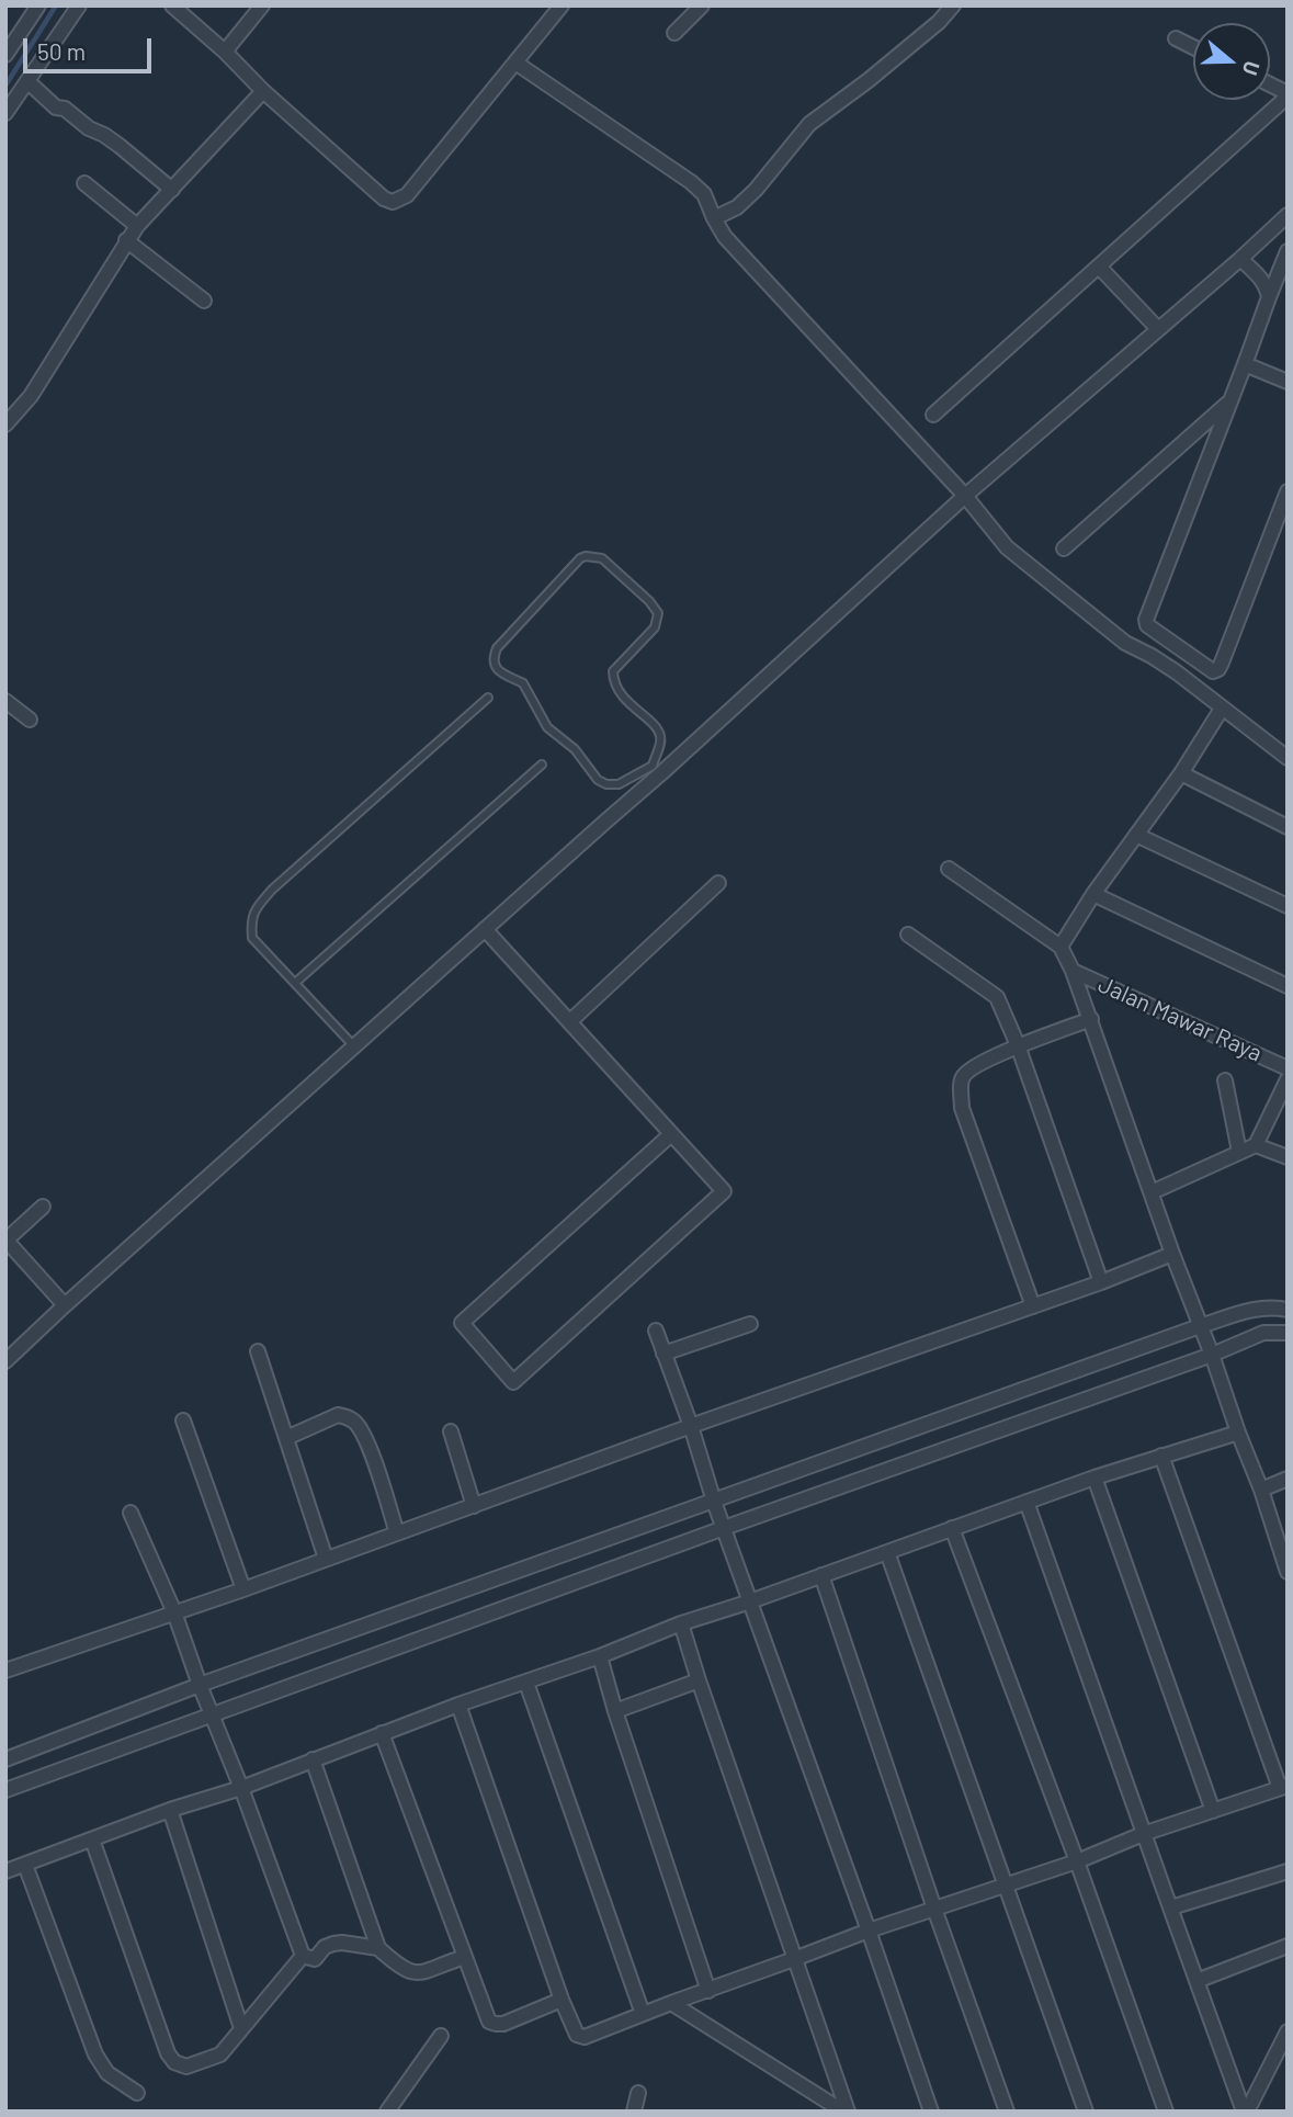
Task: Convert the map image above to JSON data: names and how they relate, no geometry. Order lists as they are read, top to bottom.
{
  "streets": {
    "street": ["Jalan Mawar Raya"]
  },
  "scale_bar": "50 m",
  "north": "right"
}
